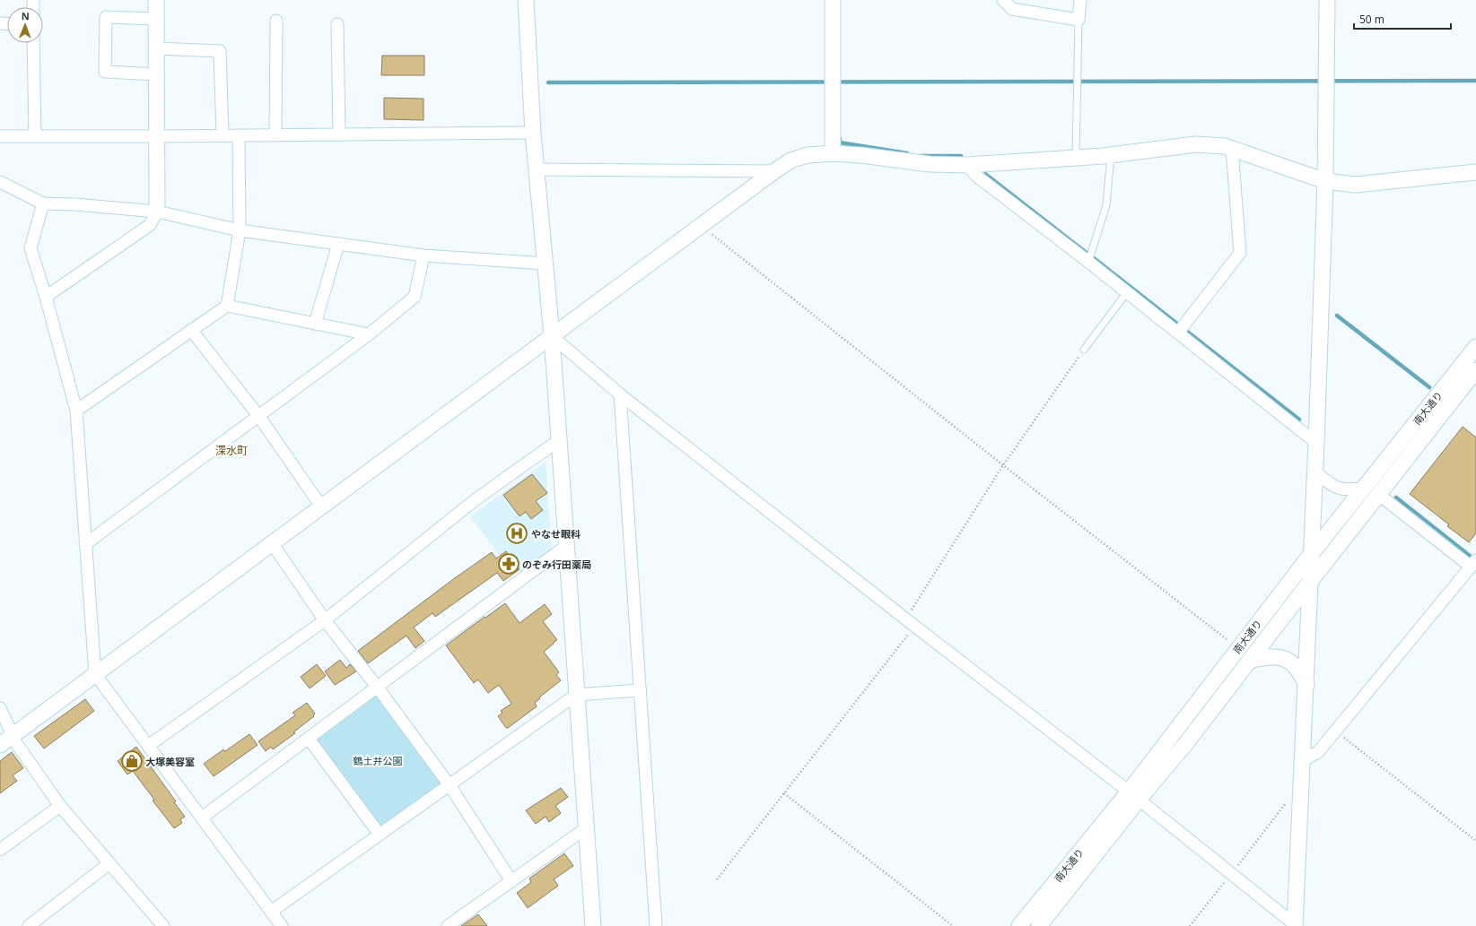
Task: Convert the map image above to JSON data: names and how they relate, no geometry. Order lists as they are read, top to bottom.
{
  "streets": {
    "street": ["南大通り"]
  },
  "districts": ["深水町"],
  "parks": ["鶴土井公園"],
  "places": {
    "hospital": ["やなせ眼科"],
    "pharmacy": ["のぞみ行田薬局"],
    "shop": ["大塚美容室"]
  },
  "scale_bar": "50 m",
  "north": "top"
}
